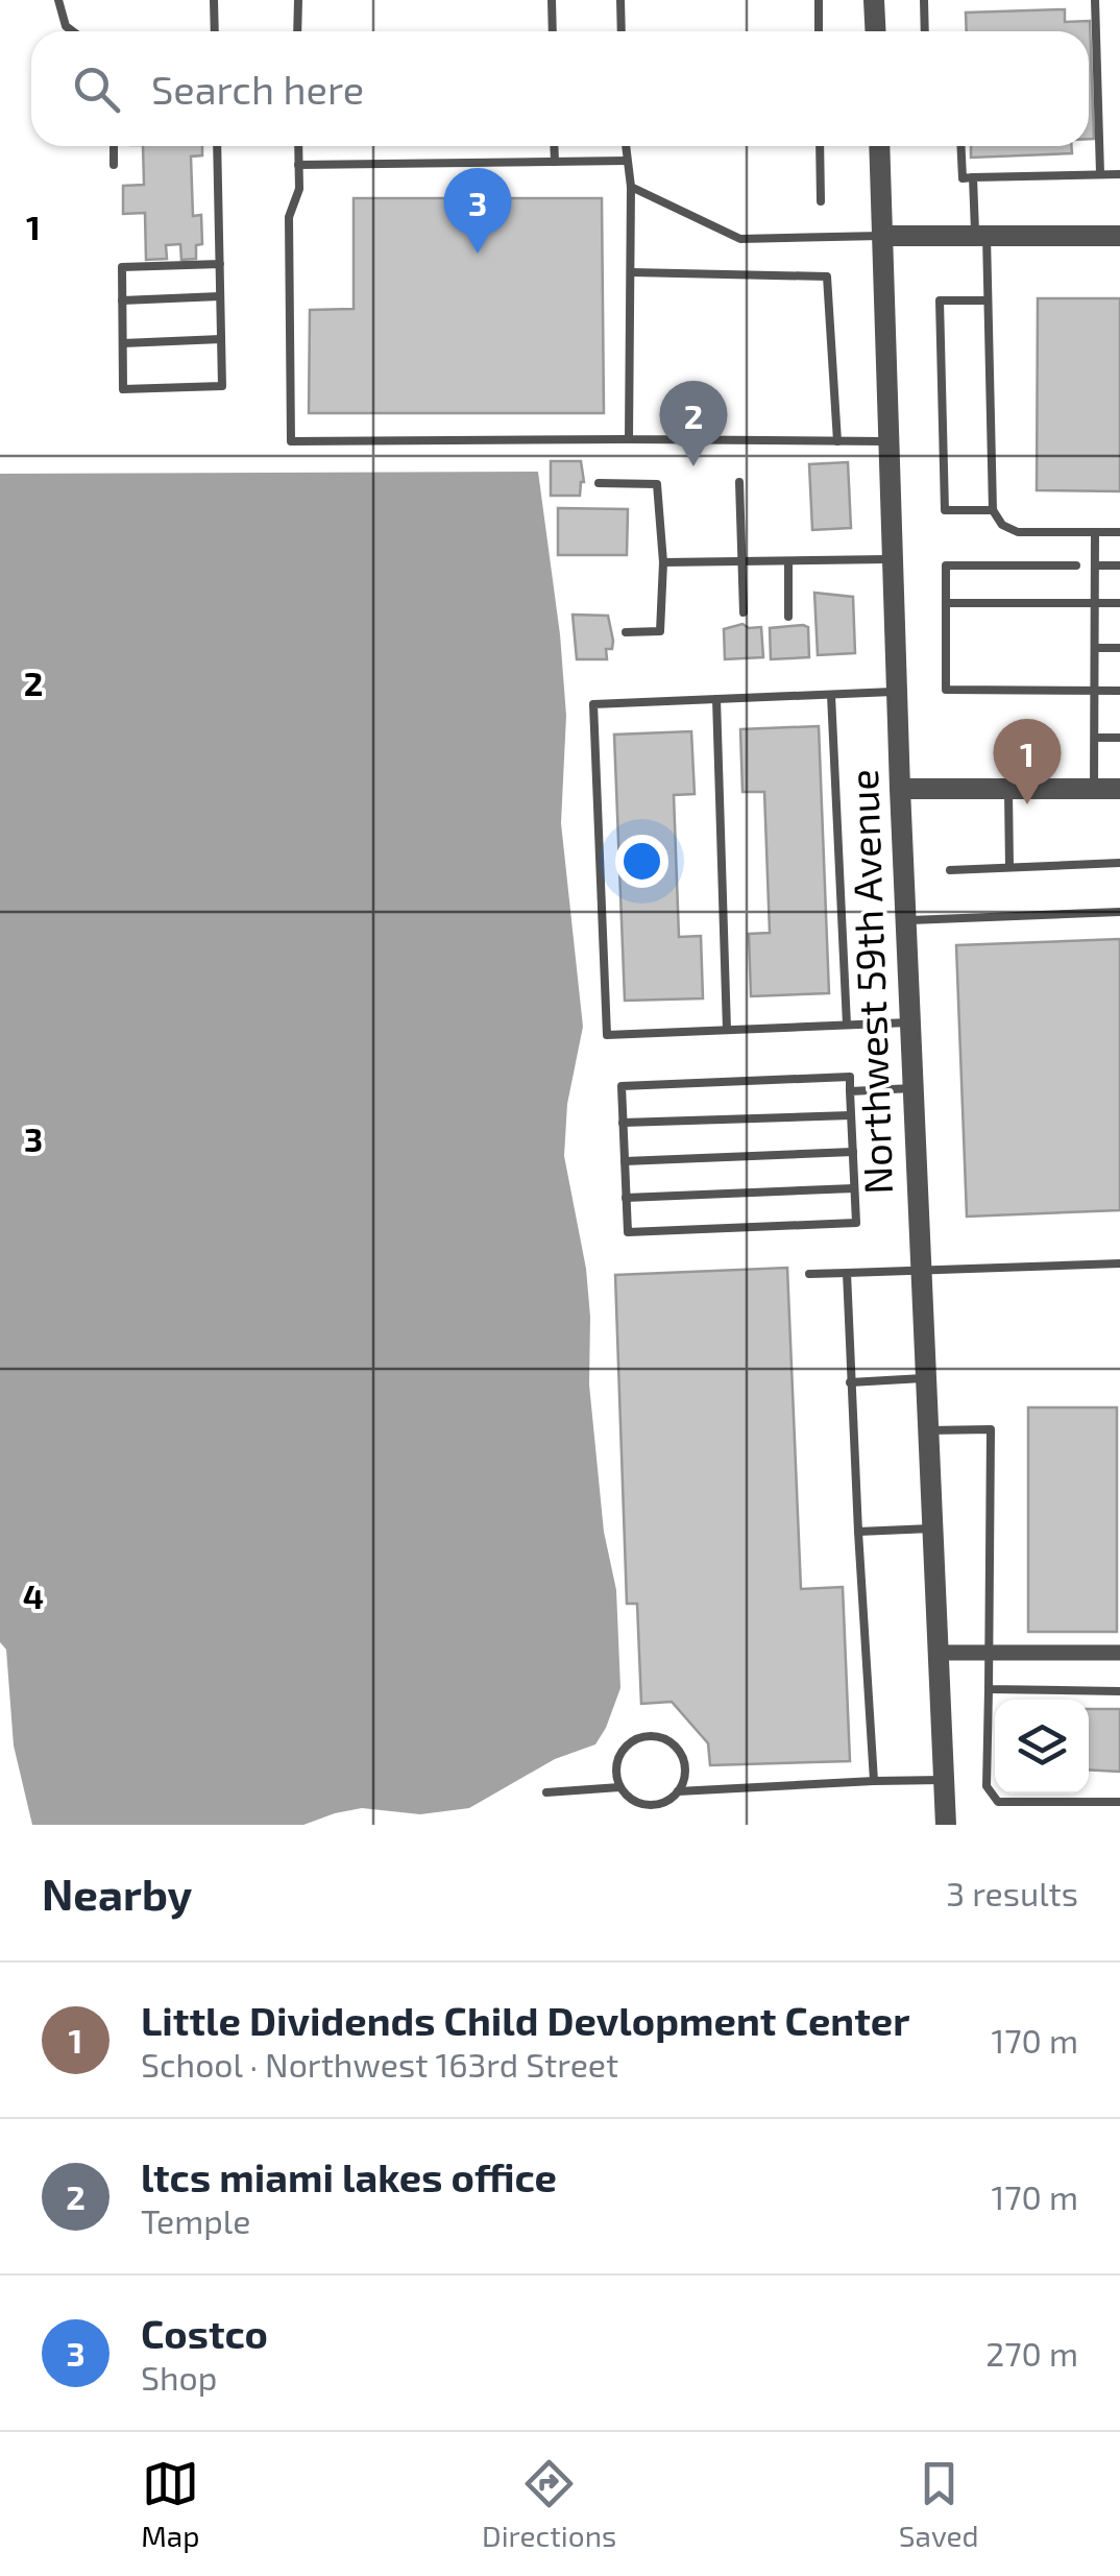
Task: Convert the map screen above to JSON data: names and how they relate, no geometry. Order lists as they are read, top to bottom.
{
  "streets": {
    "street": ["Northwest 59th Avenue"]
  },
  "page": {
    "search": "Search here",
    "pins": ["3", "2", "1"],
    "heading": ["Nearby", "3 results"],
    "list": [
      {
        "mark": "1",
        "name": "Little Dividends Child Devlopment Center",
        "note": "School · Northwest 163rd Street",
        "value": "170 m"
      },
      {
        "mark": "2",
        "name": "ltcs miami lakes office",
        "note": "Temple",
        "value": "170 m"
      },
      {
        "mark": "3",
        "name": "Costco",
        "note": "Shop",
        "value": "270 m"
      }
    ],
    "nav": ["Map", "Directions", "Saved"]
  },
  "grid": {
    "rows": [
      "1",
      "2",
      "3",
      "4"
    ]
  }
}
